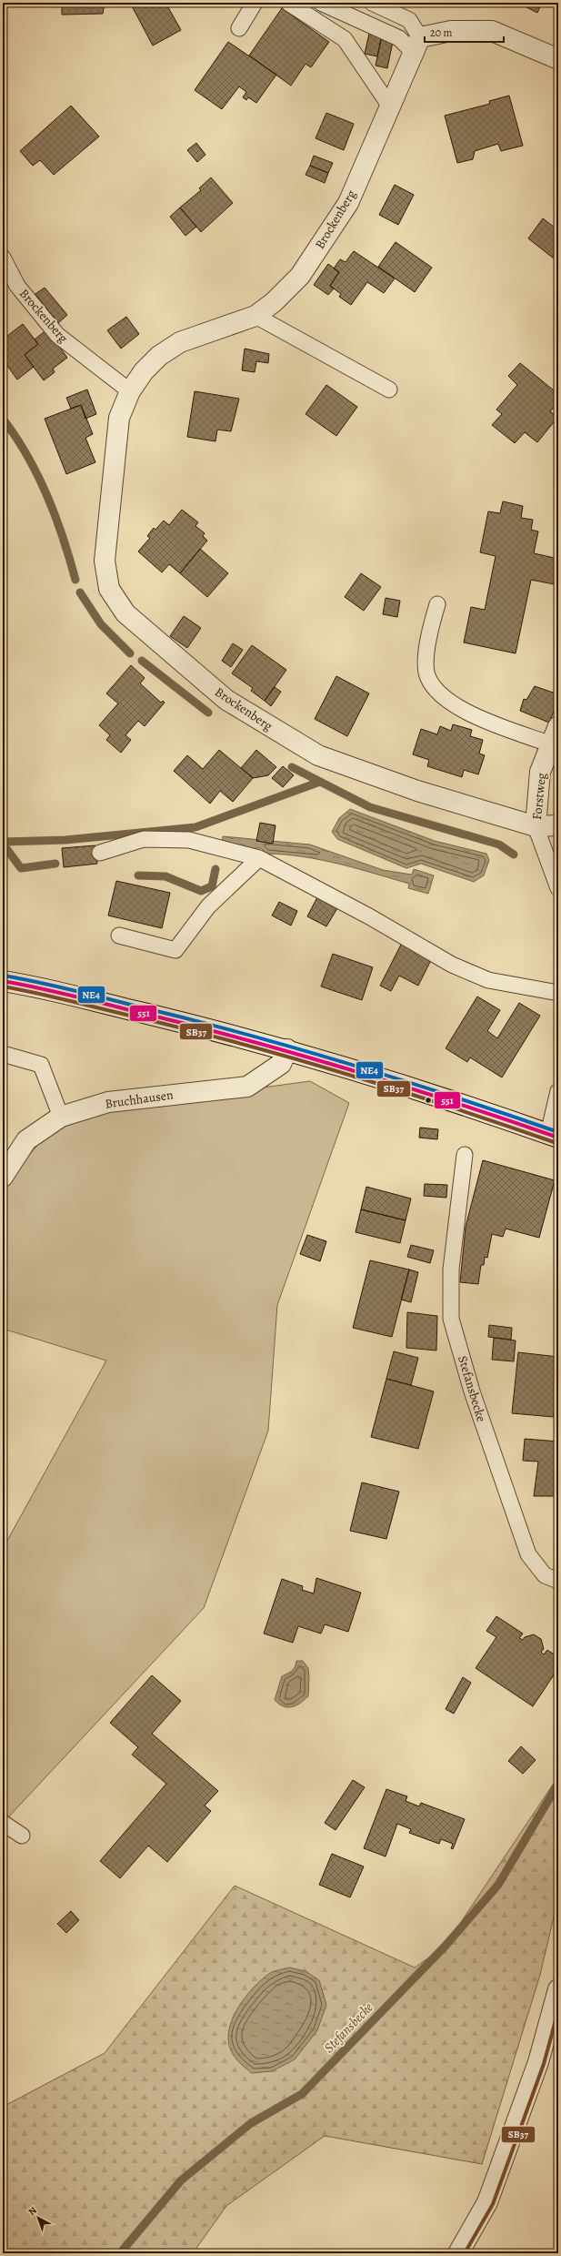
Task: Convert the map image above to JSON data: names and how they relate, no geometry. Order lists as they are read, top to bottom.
{
  "streets": {
    "street": ["Brockenberg", "Forstweg", "Bruchhausen"],
    "lane": ["Stefansbecke"]
  },
  "crossings": [
    ["Brockenberg", "Forstweg"]
  ],
  "water": ["Stefansbecke"],
  "lines": ["transit line NE4", "transit line 551", "transit line SB37"],
  "scale_bar": "20 m",
  "north": "top left"
}
